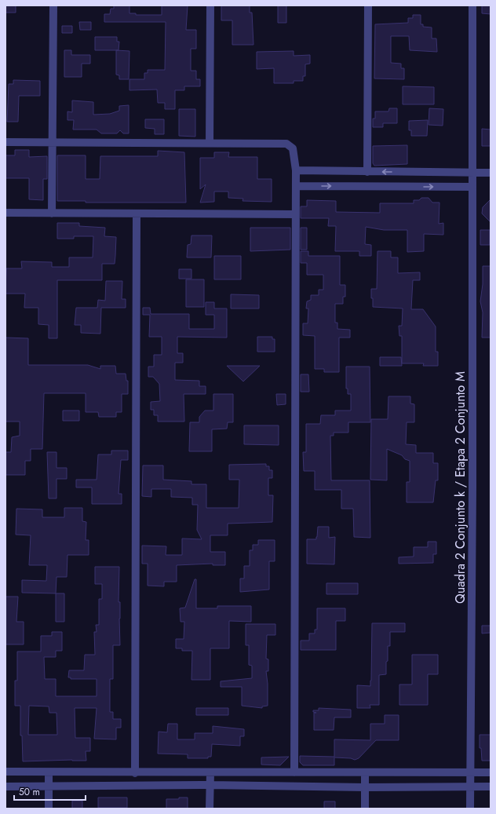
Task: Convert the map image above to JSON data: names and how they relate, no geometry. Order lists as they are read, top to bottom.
{
  "streets": {
    "street": ["Quadra 2 Conjunto k / Etapa 2 Conjunto M"]
  },
  "scale_bar": "50 m"
}
